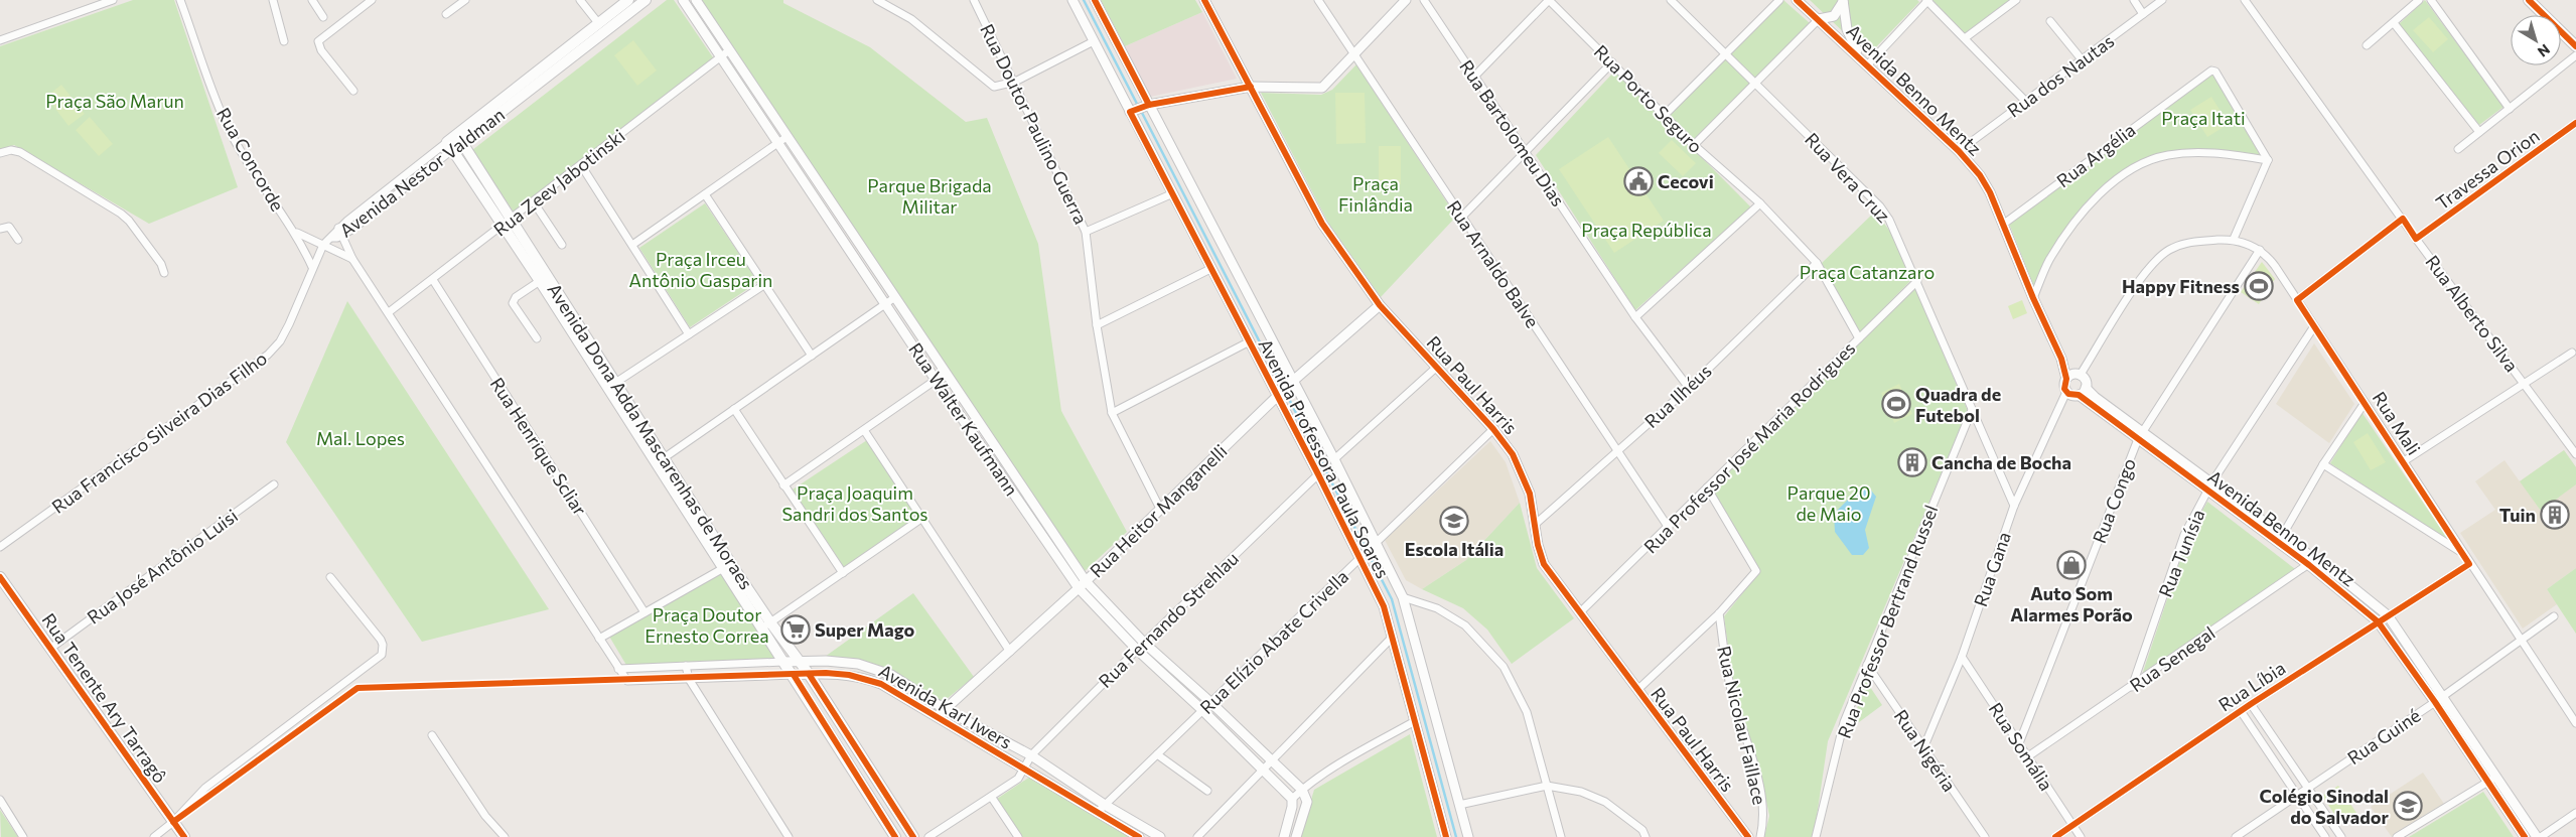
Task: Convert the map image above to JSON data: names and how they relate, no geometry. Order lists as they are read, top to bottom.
{
  "streets": {
    "main road": ["Avenida Nestor Valdman", "Avenida Dona Adda Mascarenhas de Moraes", "Rua Tenente Ary Tarragô"],
    "street": [
      "Rua dos Nautas",
      "Avenida Benno Mentz",
      "Rua Porto Seguro",
      "Rua Doutor Paulino Guerra",
      "Rua Bartolomeu Dias",
      "Rua Argélia",
      "Rua Concorde",
      "Travessa Orion",
      "Rua Vera Cruz",
      "Rua Zeev Jabotinski",
      "Rua Arnaldo Balve",
      "Rua Alberto Silva",
      "Rua Paul Harris",
      "Rua Ilhéus",
      "Rua Walter Kaufmann",
      "Rua Mali",
      "Rua Francisco Silveira Dias Filho",
      "Rua Henrique Scliar",
      "Rua Professor José Maria Rodrigues",
      "Avenida Professora Paula Soares",
      "Rua Congo",
      "Rua Heitor Manganelli",
      "Rua Tunísia",
      "Rua José Antônio Luisi",
      "Rua Gana",
      "Rua Fernando Strehlau",
      "Rua Professor Bertrand Russel",
      "Rua Elízio Abate Crivella",
      "Rua Senegal",
      "Rua Líbia",
      "Avenida Karl Iwers",
      "Rua Nicolau Faillace",
      "Rua Guiné",
      "Rua Somália",
      "Rua Nigéria"
    ]
  },
  "crossings": [
    ["Rua dos Nautas", "Avenida Benno Mentz"],
    ["Avenida Benno Mentz", "Rua Argélia"],
    ["Avenida Benno Mentz", "Rua Mali"],
    ["Avenida Benno Mentz", "Rua Congo"],
    ["Avenida Benno Mentz", "Rua Tunísia"],
    ["Avenida Benno Mentz", "Rua Gana"],
    ["Avenida Benno Mentz", "Rua Senegal"],
    ["Avenida Benno Mentz", "Rua Líbia"],
    ["Avenida Benno Mentz", "Rua Guiné"],
    ["Rua Porto Seguro", "Rua Ilhéus"],
    ["Rua Porto Seguro", "Rua Professor José Maria Rodrigues"],
    ["Rua Doutor Paulino Guerra", "Rua Heitor Manganelli"],
    ["Rua Bartolomeu Dias", "Rua Ilhéus"],
    ["Rua Concorde", "Rua Francisco Silveira Dias Filho"],
    ["Travessa Orion", "Rua Alberto Silva"],
    ["Avenida Nestor Valdman", "Avenida Dona Adda Mascarenhas de Moraes"],
    ["Rua Vera Cruz", "Rua Professor José Maria Rodrigues"],
    ["Rua Vera Cruz", "Rua Gana"],
    ["Rua Vera Cruz", "Rua Professor Bertrand Russel"],
    ["Rua Zeev Jabotinski", "Rua Walter Kaufmann"],
    ["Rua Zeev Jabotinski", "Avenida Dona Adda Mascarenhas de Moraes"],
    ["Rua Zeev Jabotinski", "Rua Henrique Scliar"],
    ["Rua Arnaldo Balve", "Rua Ilhéus"],
    ["Rua Arnaldo Balve", "Rua Professor José Maria Rodrigues"],
    ["Rua Paul Harris", "Rua Ilhéus"],
    ["Rua Paul Harris", "Rua Professor José Maria Rodrigues"],
    ["Rua Paul Harris", "Rua Heitor Manganelli"],
    ["Rua Paul Harris", "Rua Elízio Abate Crivella"],
    ["Rua Walter Kaufmann", "Rua Heitor Manganelli"],
    ["Rua Walter Kaufmann", "Rua Fernando Strehlau"],
    ["Rua Walter Kaufmann", "Rua Elízio Abate Crivella"],
    ["Rua Mali", "Rua Congo"],
    ["Rua Mali", "Rua Tunísia"],
    ["Rua Mali", "Rua Gana"],
    ["Rua Mali", "Rua Líbia"],
    ["Rua Mali", "Rua Guiné"],
    ["Avenida Dona Adda Mascarenhas de Moraes", "Avenida Karl Iwers"],
    ["Avenida Professora Paula Soares", "Rua Heitor Manganelli"],
    ["Avenida Professora Paula Soares", "Rua Fernando Strehlau"],
    ["Avenida Professora Paula Soares", "Rua Elízio Abate Crivella"],
    ["Rua Congo", "Rua Somália"],
    ["Rua Heitor Manganelli", "Avenida Karl Iwers"],
    ["Rua Tunísia", "Rua Senegal"],
    ["Rua José Antônio Luisi", "Rua Tenente Ary Tarragô"],
    ["Rua Gana", "Rua Somália"],
    ["Rua Gana", "Rua Nigéria"],
    ["Rua Fernando Strehlau", "Avenida Karl Iwers"],
    ["Rua Professor Bertrand Russel", "Rua Nigéria"],
    ["Rua Elízio Abate Crivella", "Avenida Karl Iwers"],
    ["Rua Senegal", "Rua Somália"],
    ["Rua Líbia", "Rua Somália"]
  ],
  "parks": [
    "Praça São Marun",
    "Praça Itati",
    "Praça Finlândia",
    "Parque Brigada Militar",
    "Praça República",
    "Praça Irceu Antônio Gasparin",
    "Praça Catanzaro",
    "Mal. Lopes",
    "Praça Joaquim Sandri dos Santos",
    "Parque 20 de Maio",
    "Praça Doutor Ernesto Correa"
  ],
  "places": {
    "public building": ["Cecovi"],
    "sports": ["Happy Fitness", "Quadra de Futebol"],
    "building": ["Cancha de Bocha", "Tuin"],
    "school or university": ["Escola Itália", "Colégio Sinodal do Salvador"],
    "shop": ["Auto Som Alarmes Porão"],
    "supermarket": ["Super Mago"]
  },
  "north": "bottom right"
}
